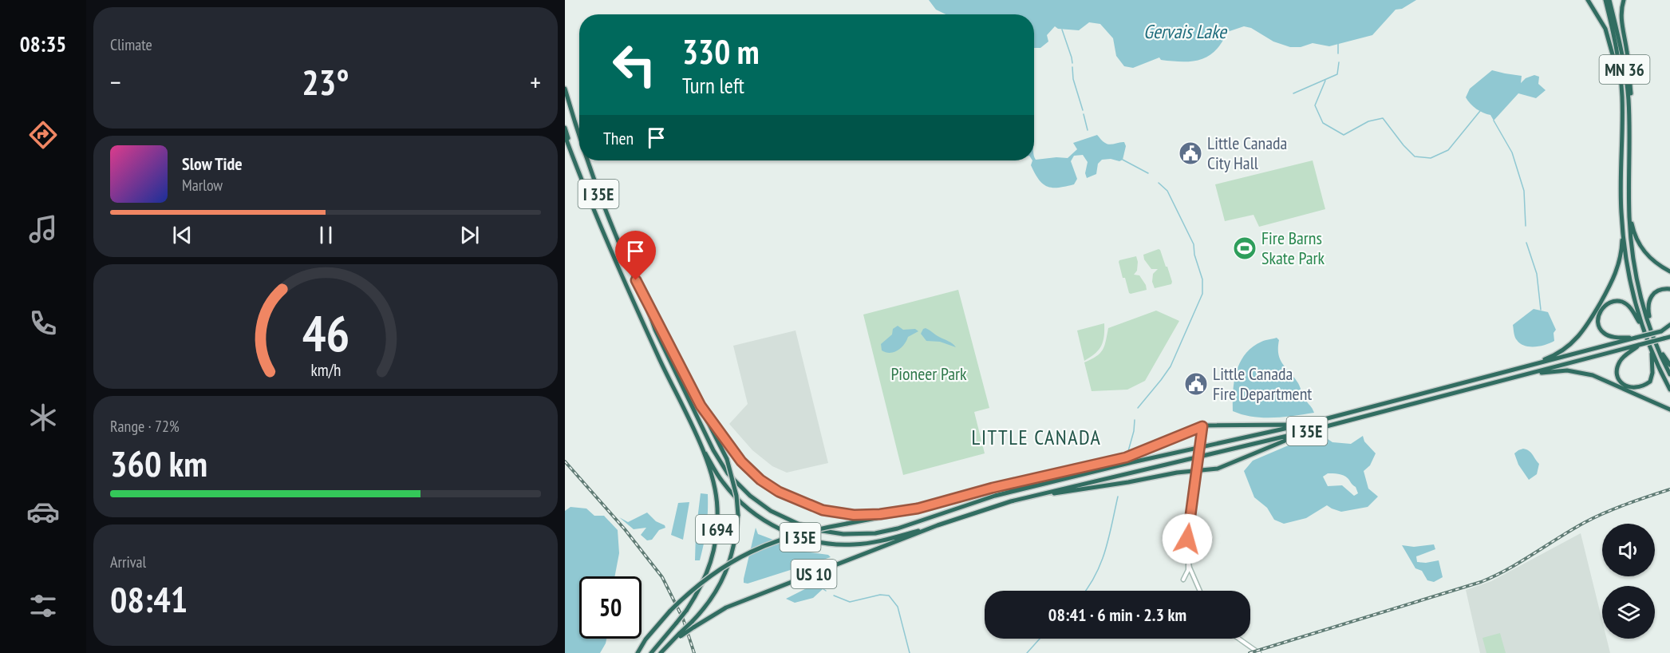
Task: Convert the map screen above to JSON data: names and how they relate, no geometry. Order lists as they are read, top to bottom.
{
  "streets": {
    "highway": [
      "MN 36",
      "I 35E",
      "I 694",
      "US 10"
    ]
  },
  "crossings": [
    ["I 35E", "I 694"],
    ["I 35E", "US 10"],
    ["I 694", "US 10"]
  ],
  "districts": ["LITTLE CANADA"],
  "water": ["Gervais Lake"],
  "parks": ["Pioneer Park"],
  "places": {
    "public building": ["Little Canada City Hall", "Little Canada Fire Department"],
    "sports": ["Fire Barns Skate Park"]
  },
  "page": {
    "tabs": "08:35",
    "tile": [
      "Climate",
      ["Range · 72%", "360 km"],
      ["Arrival", "08:41"]
    ],
    "turn": ["330 m", "Turn left"],
    "heat": ["−", "23°", "+"],
    "then": "Then",
    "song": ["Slow Tide", "Marlow"],
    "limit": "50",
    "trip": "08:41 · 6 min · 2.3 km",
    "gauge": ["46", "km/h"]
  }
}
